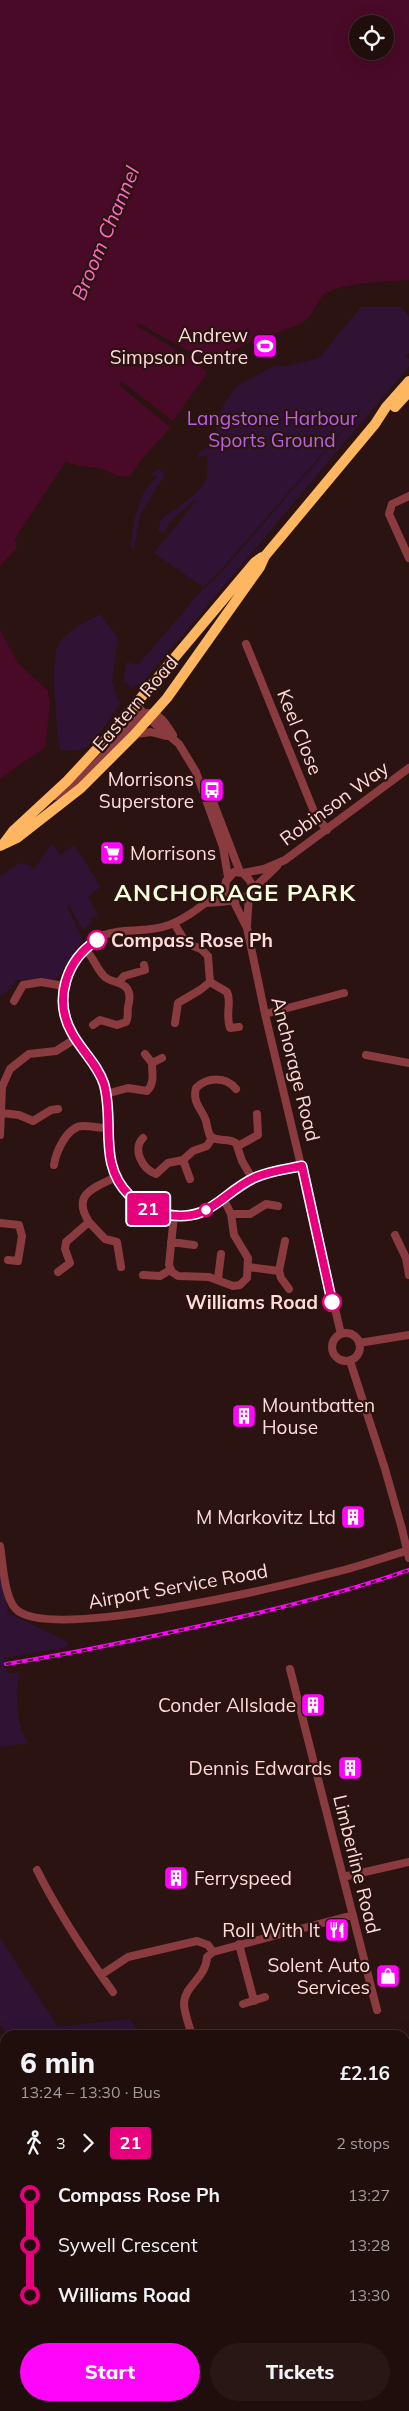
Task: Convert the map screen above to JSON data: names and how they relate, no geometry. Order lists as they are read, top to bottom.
{
  "streets": {
    "main road": ["Eastern Road"],
    "street": [
      "Keel Close",
      "Robinson Way",
      "Anchorage Road",
      "Airport Service Road",
      "Limberline Road"
    ]
  },
  "crossings": [
    ["Keel Close", "Robinson Way"],
    ["Robinson Way", "Anchorage Road"]
  ],
  "districts": ["ANCHORAGE PARK"],
  "water": ["Broom Channel"],
  "parks": ["Langstone Harbour Sports Ground"],
  "places": {
    "sports": ["Andrew Simpson Centre"],
    "bus stop": ["Morrisons Superstore"],
    "supermarket": ["Morrisons"],
    "other": ["Compass Rose Ph", "Williams Road"],
    "building": [
      "Mountbatten House",
      "M Markovitz Ltd",
      "Conder Allslade",
      "Dennis Edwards",
      "Ferryspeed"
    ],
    "restaurant": ["Roll With It"],
    "shop": ["Solent Auto Services"]
  },
  "lines": ["bus line 21"],
  "page": {
    "on_map": "21",
    "heading": ["6 min", "13:24 – 13:30 · Bus", "£2.16"],
    "legs": ["3", "21", "2 stops"],
    "list": [
      {
        "name": "Compass Rose Ph",
        "value": "13:27"
      },
      {
        "name": "Sywell Crescent",
        "value": "13:28"
      },
      {
        "name": "Williams Road",
        "value": "13:30"
      }
    ],
    "buttons": ["Start", "Tickets"]
  }
}
